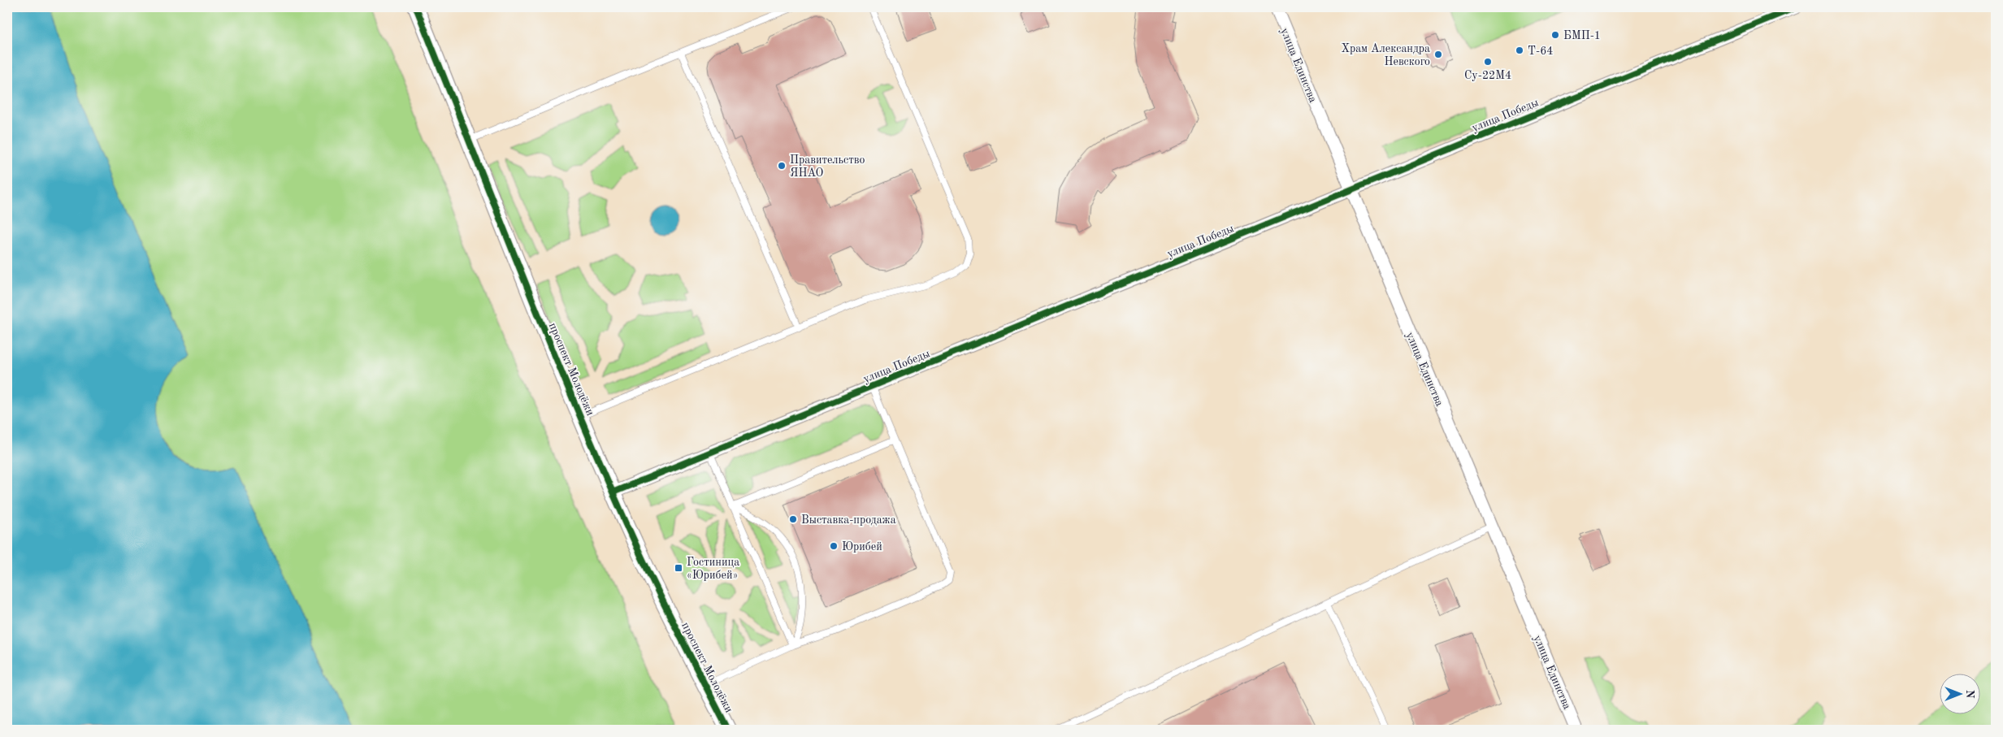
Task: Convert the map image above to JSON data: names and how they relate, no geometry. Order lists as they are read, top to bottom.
{
  "streets": {
    "street": ["улица Единства", "улица Победы", "проспект Молодёжи"]
  },
  "crossings": [
    ["улица Единства", "улица Победы"],
    ["улица Победы", "проспект Молодёжи"]
  ],
  "places": {
    "other": [
      "БМП-1",
      "Т-64",
      "Храм Александра Невского",
      "Су-22М4",
      "Правительство ЯНАО",
      "Выставка-продажа",
      "Юрибей"
    ],
    "transit": ["Гостиница «Юрибей»"]
  },
  "north": "right"
}
